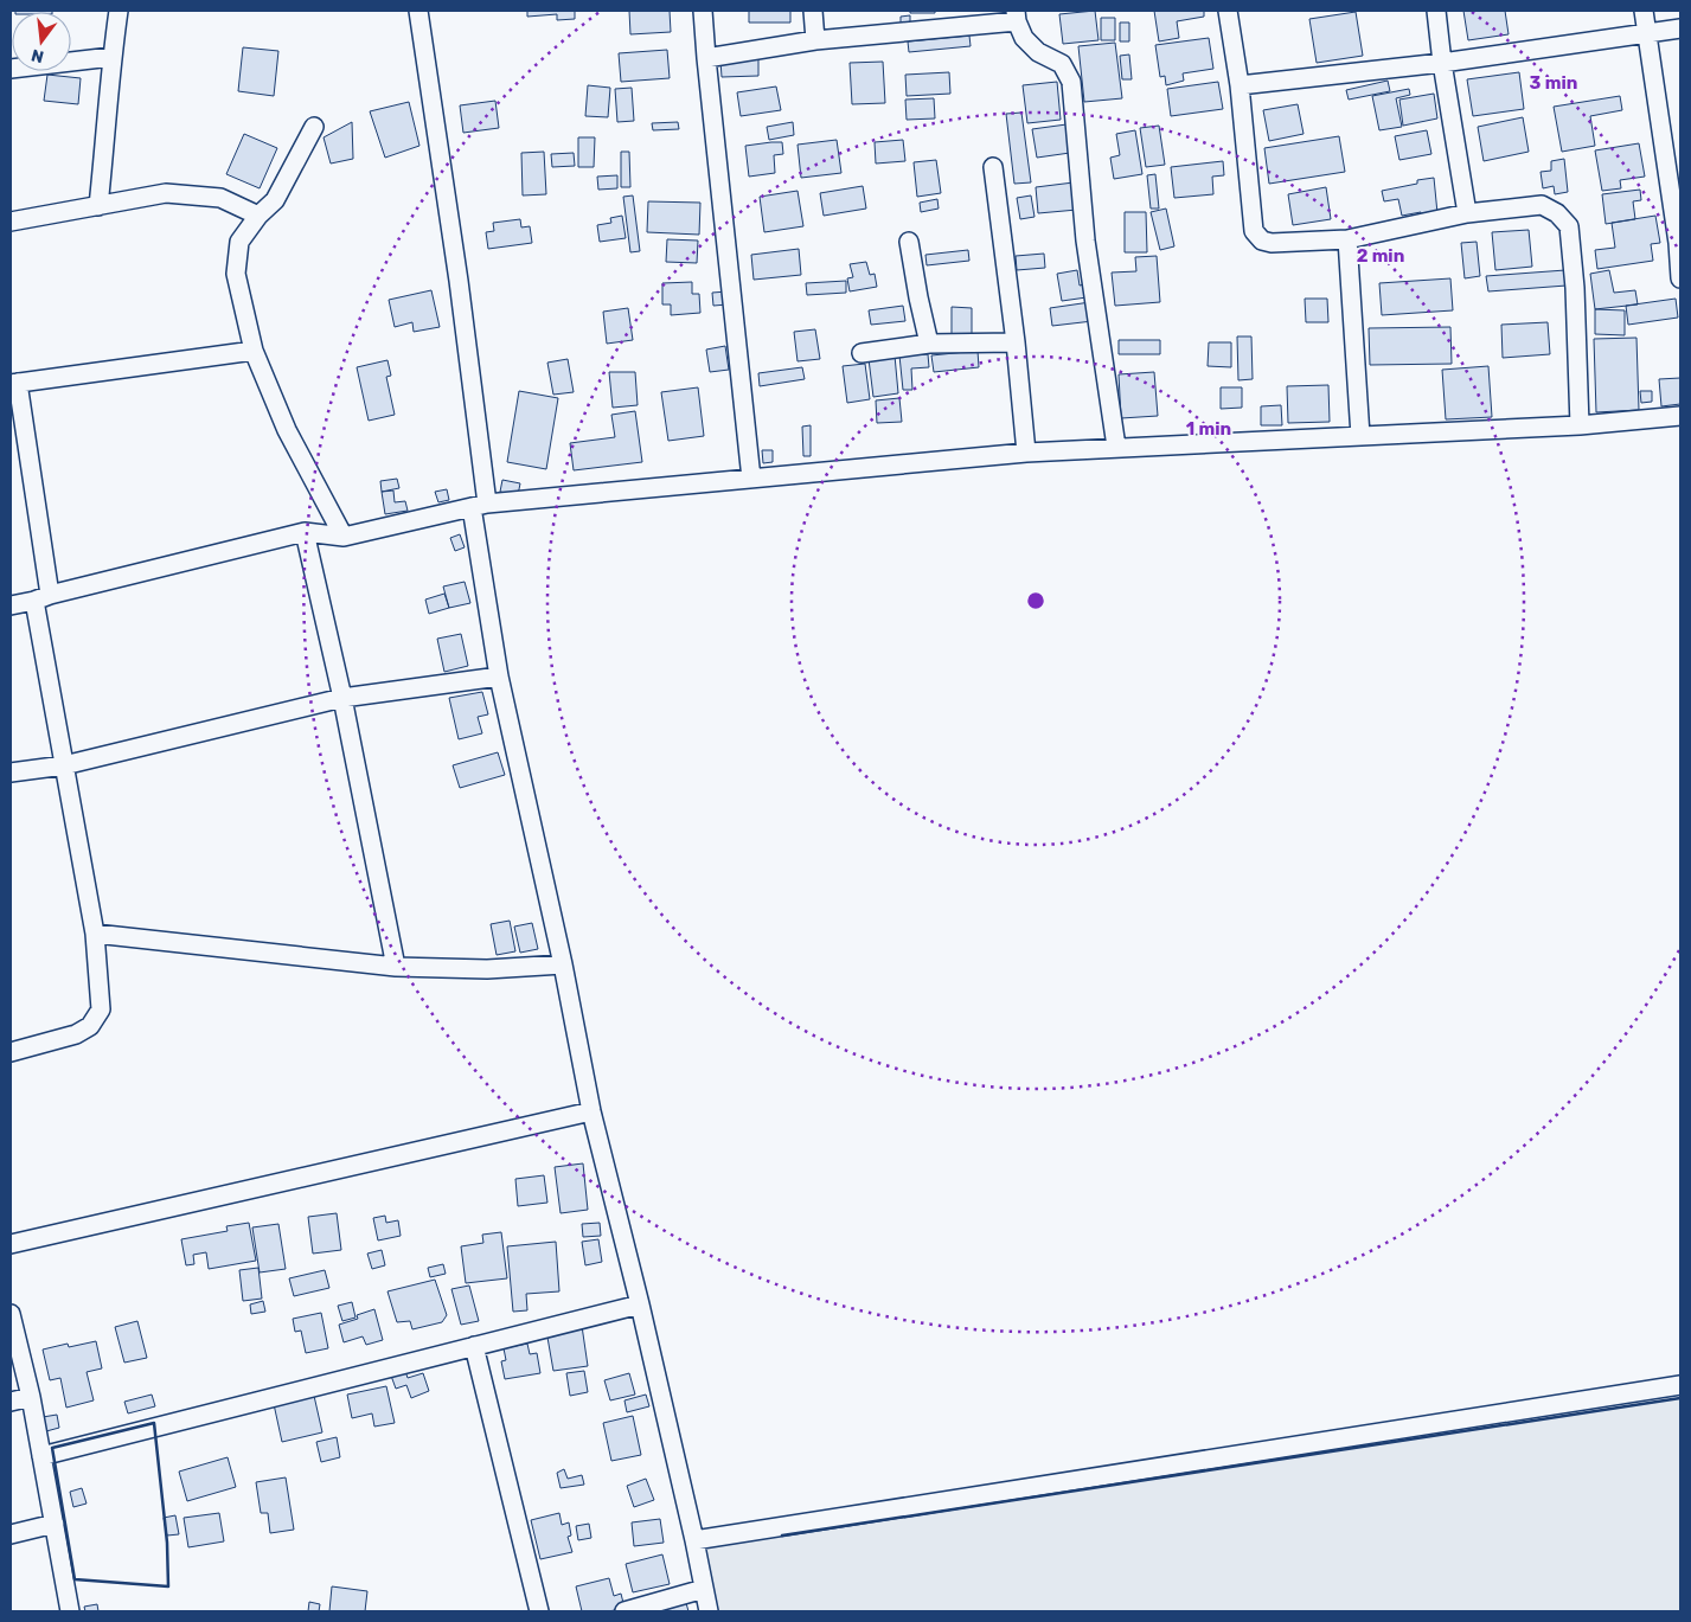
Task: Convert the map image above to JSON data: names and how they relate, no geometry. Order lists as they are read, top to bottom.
{
  "north": "bottom",
  "rings": ["3 min", "2 min", "1 min"]
}
